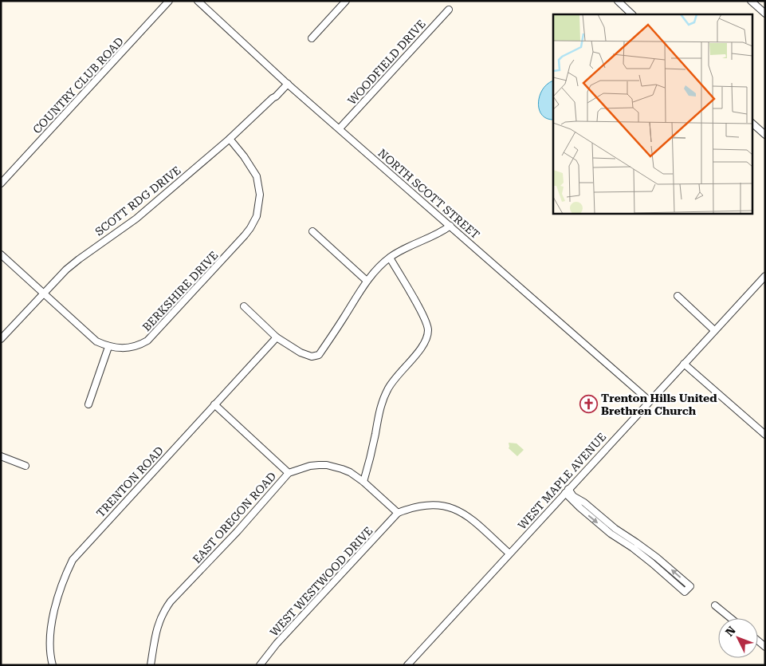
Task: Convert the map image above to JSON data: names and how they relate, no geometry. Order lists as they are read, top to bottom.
{
  "streets": {
    "street": [
      "WOODFIELD DRIVE",
      "COUNTRY CLUB ROAD",
      "NORTH SCOTT STREET",
      "SCOTT RDG DRIVE",
      "BERKSHIRE DRIVE",
      "WEST MAPLE AVENUE",
      "TRENTON ROAD",
      "EAST OREGON ROAD",
      "WEST WESTWOOD DRIVE"
    ]
  },
  "crossings": [
    ["WOODFIELD DRIVE", "NORTH SCOTT STREET"],
    ["NORTH SCOTT STREET", "SCOTT RDG DRIVE"],
    ["NORTH SCOTT STREET", "WEST MAPLE AVENUE"],
    ["SCOTT RDG DRIVE", "BERKSHIRE DRIVE"],
    ["EAST OREGON ROAD", "WEST WESTWOOD DRIVE"]
  ],
  "places": {
    "church": ["Trenton Hills United Brethren Church"]
  },
  "north": "top left"
}
